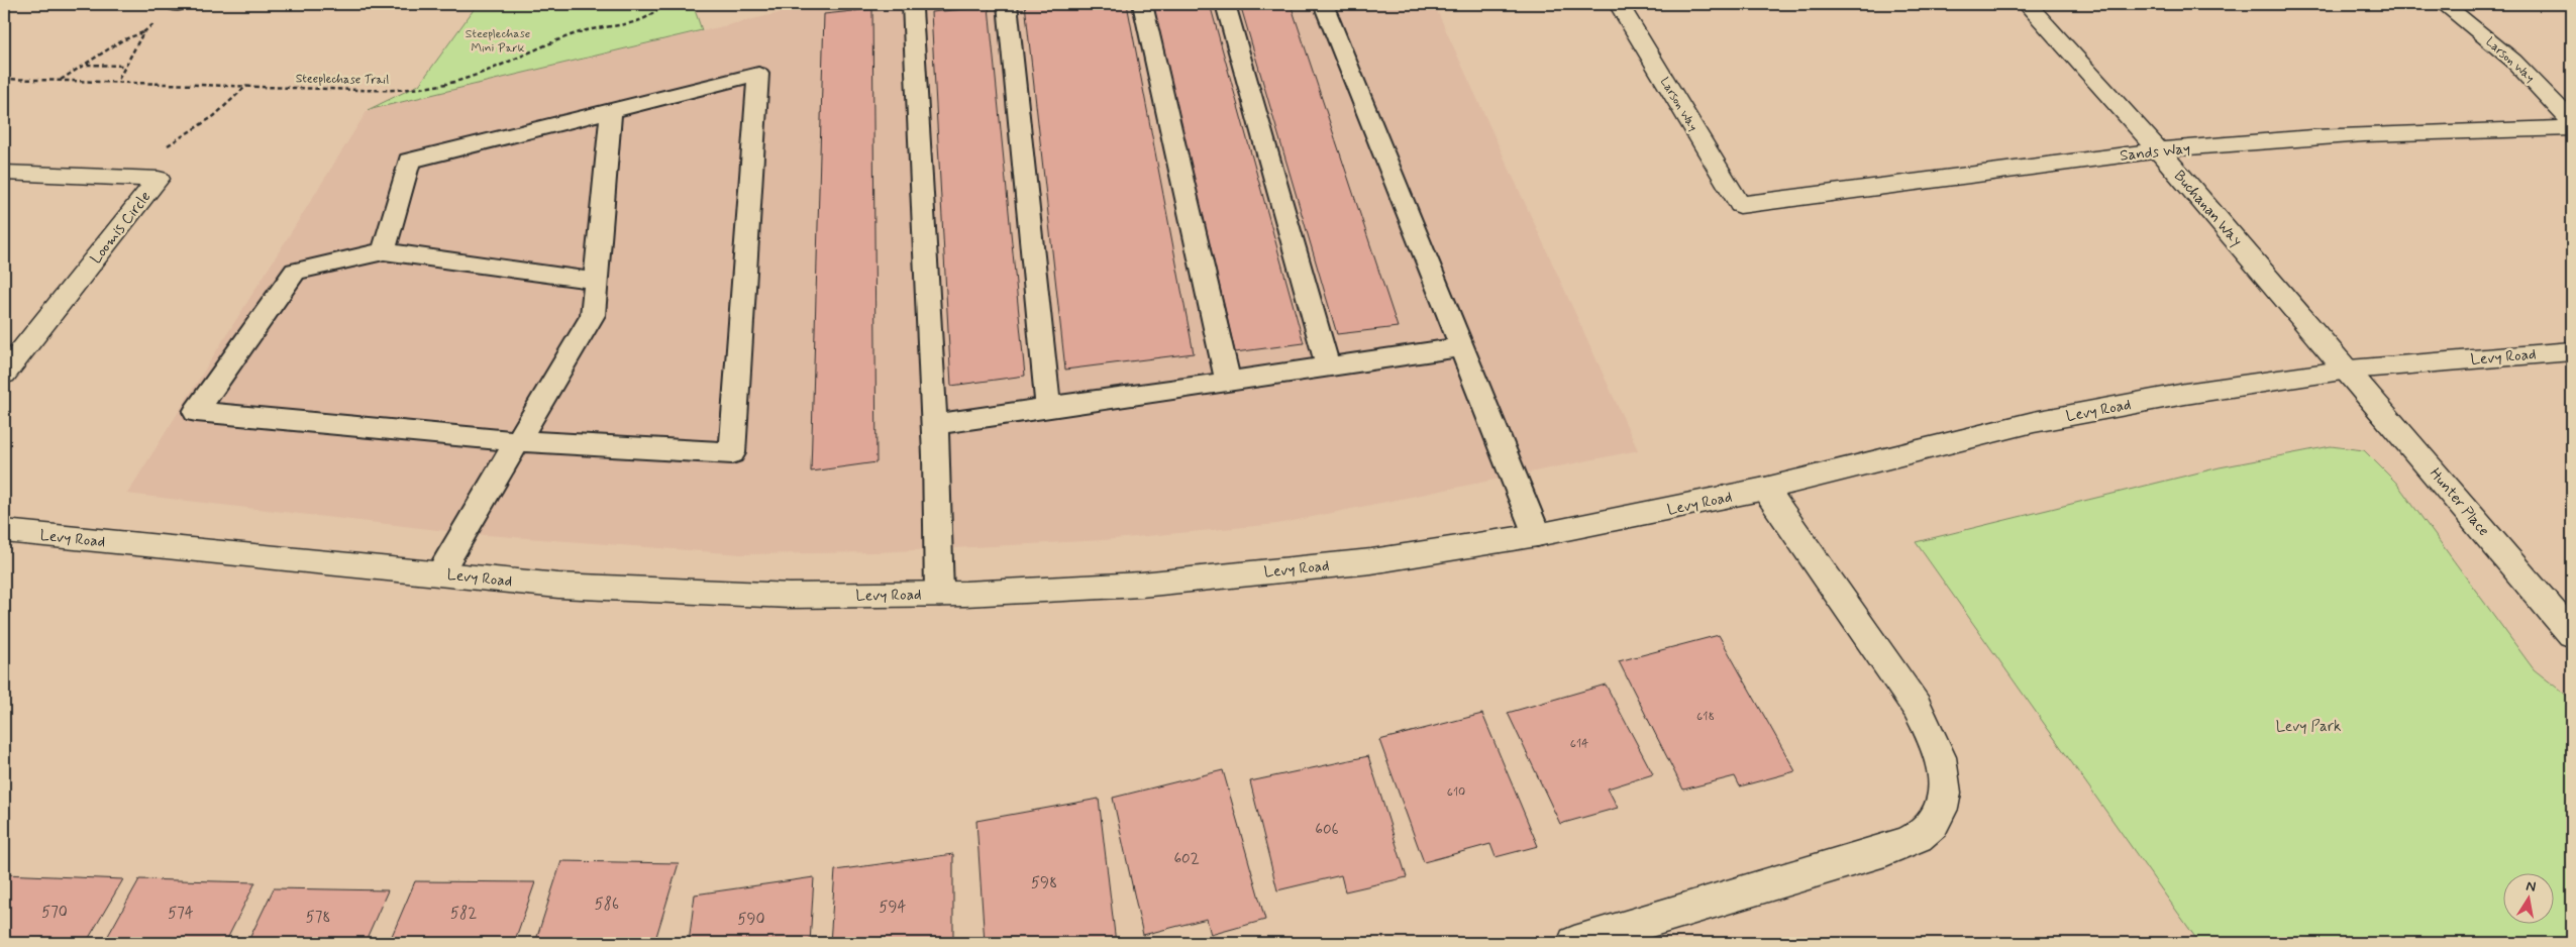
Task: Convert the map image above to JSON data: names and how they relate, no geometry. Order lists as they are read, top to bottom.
{
  "streets": {
    "street": [
      "Larson Way",
      "Sands Way",
      "Buchanan Way",
      "Loomis Circle",
      "Levy Road",
      "Hunter Place"
    ],
    "path": ["Steeplechase Trail"]
  },
  "crossings": [
    ["Larson Way", "Sands Way"],
    ["Sands Way", "Buchanan Way"],
    ["Buchanan Way", "Levy Road"],
    ["Buchanan Way", "Hunter Place"],
    ["Levy Road", "Hunter Place"]
  ],
  "parks": ["Steeplechase Mini Park", "Levy Park"],
  "house_numbers": [
    "618",
    "614",
    "610",
    "606",
    "602",
    "598",
    "586",
    "594",
    "570",
    "574",
    "582",
    "578",
    "590"
  ],
  "north": "top"
}
